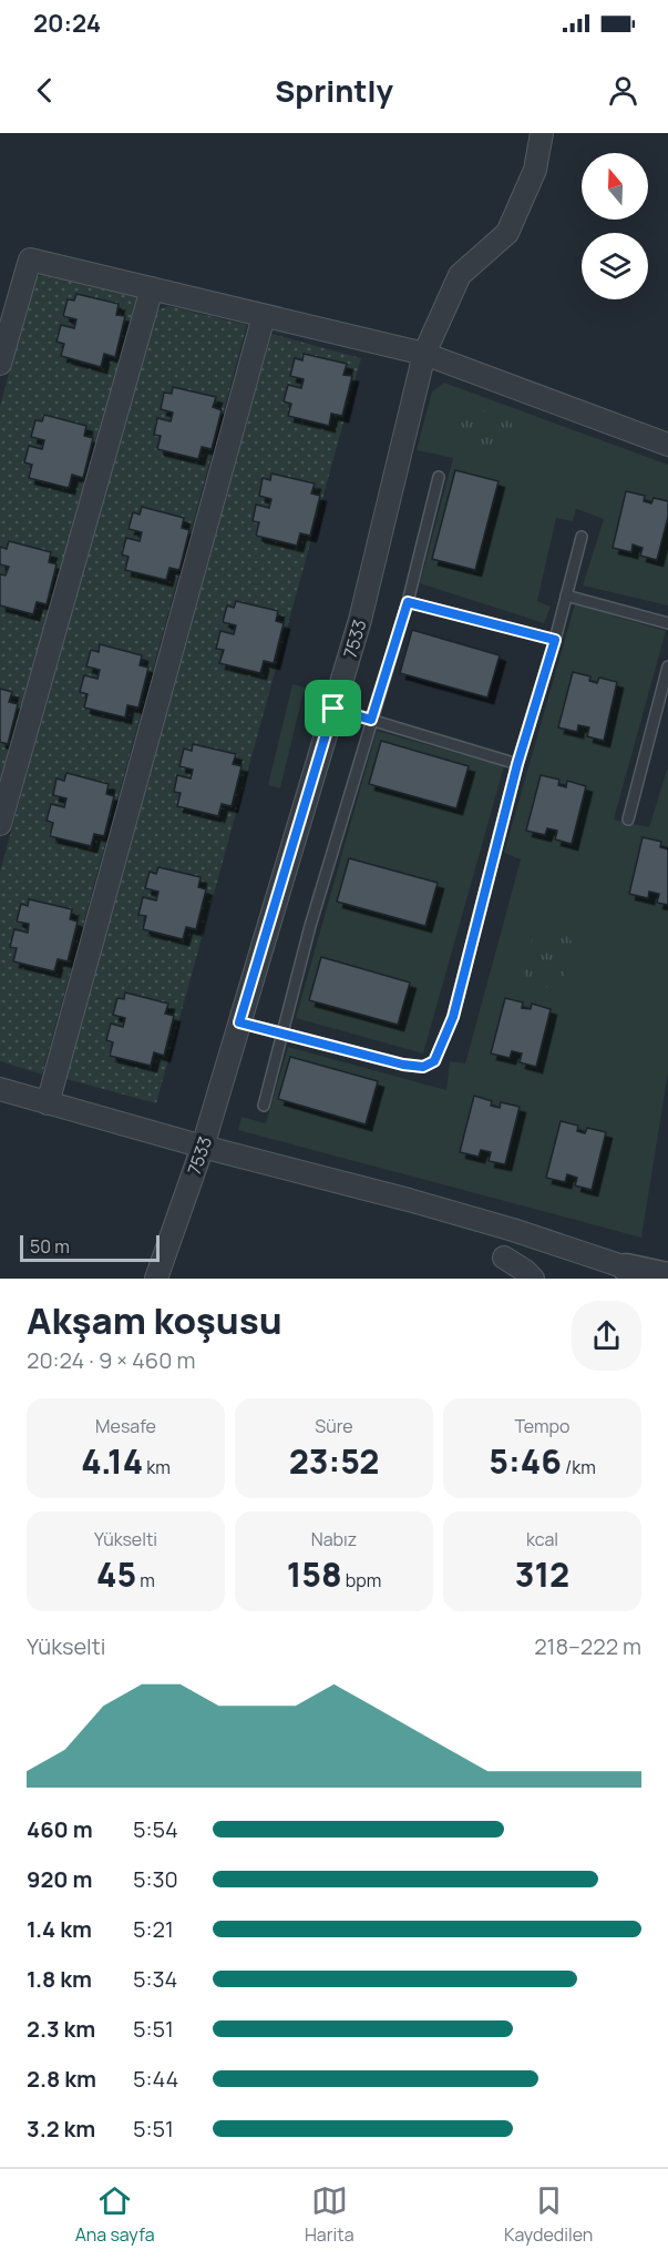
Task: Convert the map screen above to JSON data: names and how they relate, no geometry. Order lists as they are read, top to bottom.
{
  "streets": {
    "street": ["7533"]
  },
  "scale_bar": "50 m",
  "north": "top",
  "page": {
    "status": "20:24",
    "header": "Sprintly",
    "scale": "50 m",
    "heading": ["Akşam koşusu", "20:24 · 9 × 460 m"],
    "stats": [
      ["Mesafe", "4.14 km"],
      ["Süre", "23:52"],
      ["Tempo", "5:46 /km"],
      ["Yükselti", "45 m"],
      ["Nabız", "158 bpm"],
      ["kcal", "312"]
    ],
    "chart": ["Yükselti", "218–222 m"],
    "list": [
      {
        "name": "460 m",
        "note": "5:54"
      },
      {
        "name": "920 m",
        "note": "5:30"
      },
      {
        "name": "1.4 km",
        "note": "5:21"
      },
      {
        "name": "1.8 km",
        "note": "5:34"
      },
      {
        "name": "2.3 km",
        "note": "5:51"
      },
      {
        "name": "2.8 km",
        "note": "5:44"
      },
      {
        "name": "3.2 km",
        "note": "5:51"
      }
    ],
    "tabs": ["Ana sayfa", "Harita", "Kaydedilen"]
  }
}
